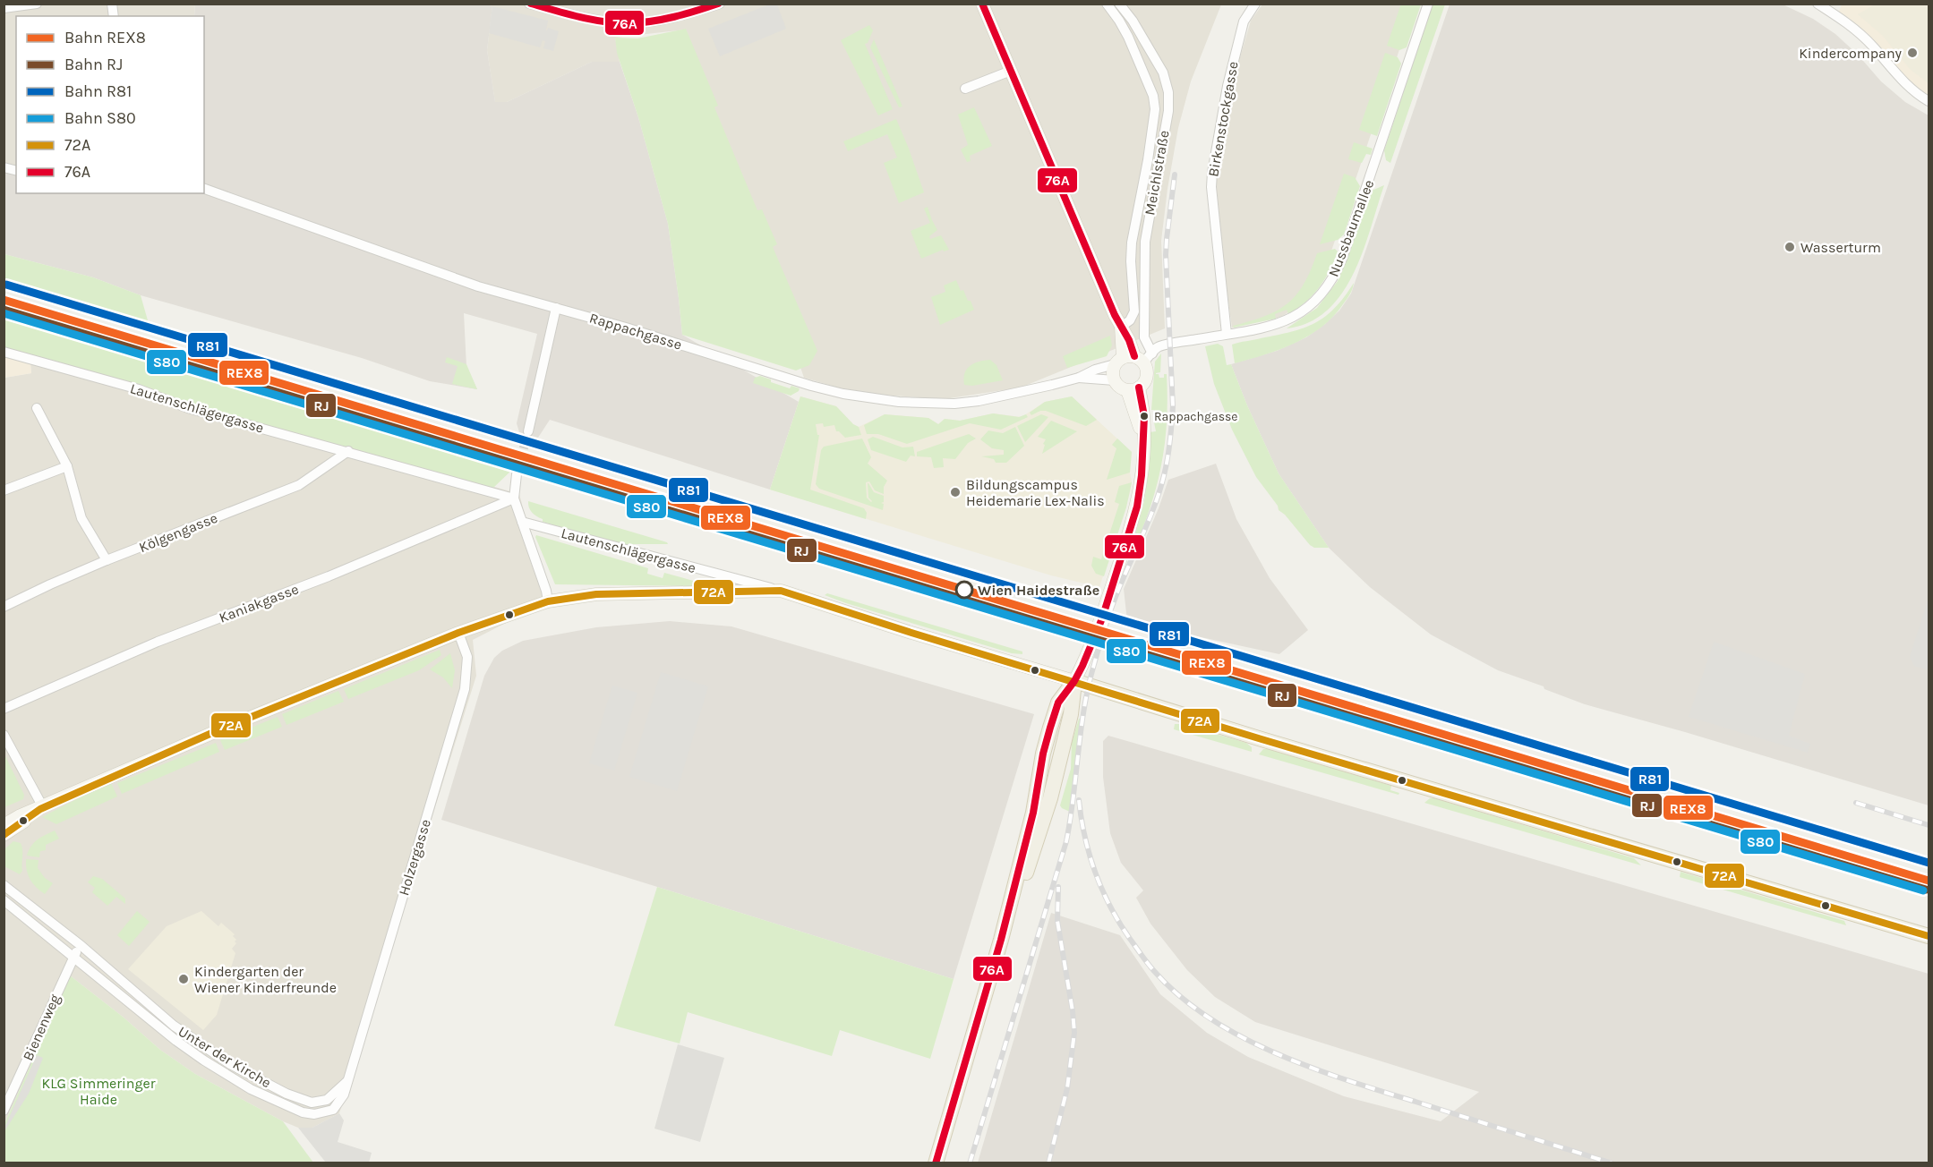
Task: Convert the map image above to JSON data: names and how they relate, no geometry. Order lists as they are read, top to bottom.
{
  "streets": {
    "main road": ["Lautenschlägergasse"],
    "street": [
      "Birkenstockgasse",
      "Meichlstraße",
      "Nussbaumallee",
      "Rappachgasse",
      "Kölgengasse",
      "Kaniakgasse",
      "Holzergasse",
      "Bienenweg",
      "Unter der Kirche"
    ]
  },
  "crossings": [
    ["Birkenstockgasse", "Nussbaumallee"],
    ["Meichlstraße", "Nussbaumallee"],
    ["Meichlstraße", "Rappachgasse"],
    ["Nussbaumallee", "Rappachgasse"],
    ["Lautenschlägergasse", "Kölgengasse"],
    ["Lautenschlägergasse", "Kaniakgasse"],
    ["Bienenweg", "Unter der Kirche"]
  ],
  "parks": ["KLG Simmeringer Haide"],
  "places": [
    "Kindercompany",
    "Wasserturm",
    "Rappachgasse",
    "Bildungscampus Heidemarie Lex-Nalis",
    "Wien Haidestraße",
    "Kindergarten der Wiener Kinderfreunde"
  ],
  "lines": [
    "transit line 76A",
    "rail line R81",
    "rail line REX8",
    "rail line RJ",
    "rail line S80",
    "transit line 72A"
  ],
  "legend": [
    "Bahn REX8",
    "Bahn RJ",
    "Bahn R81",
    "Bahn S80",
    "72A",
    "76A"
  ]
}
